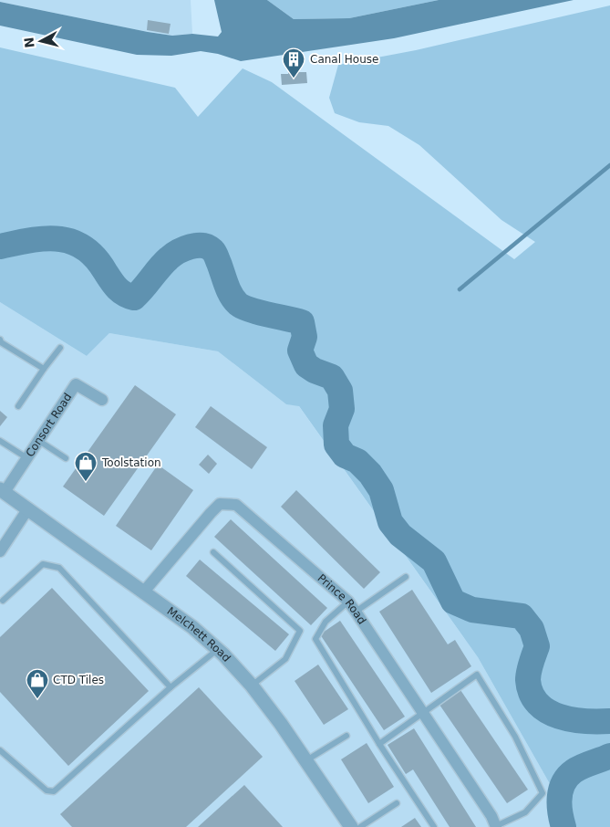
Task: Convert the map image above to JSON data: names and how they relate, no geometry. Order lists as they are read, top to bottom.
{
  "streets": {
    "street": ["Consort Road", "Prince Road", "Melchett Road"]
  },
  "crossings": [
    ["Consort Road", "Melchett Road"],
    ["Prince Road", "Melchett Road"]
  ],
  "places": {
    "building": ["Canal House"],
    "shop": ["Toolstation", "CTD Tiles"]
  },
  "north": "left"
}
